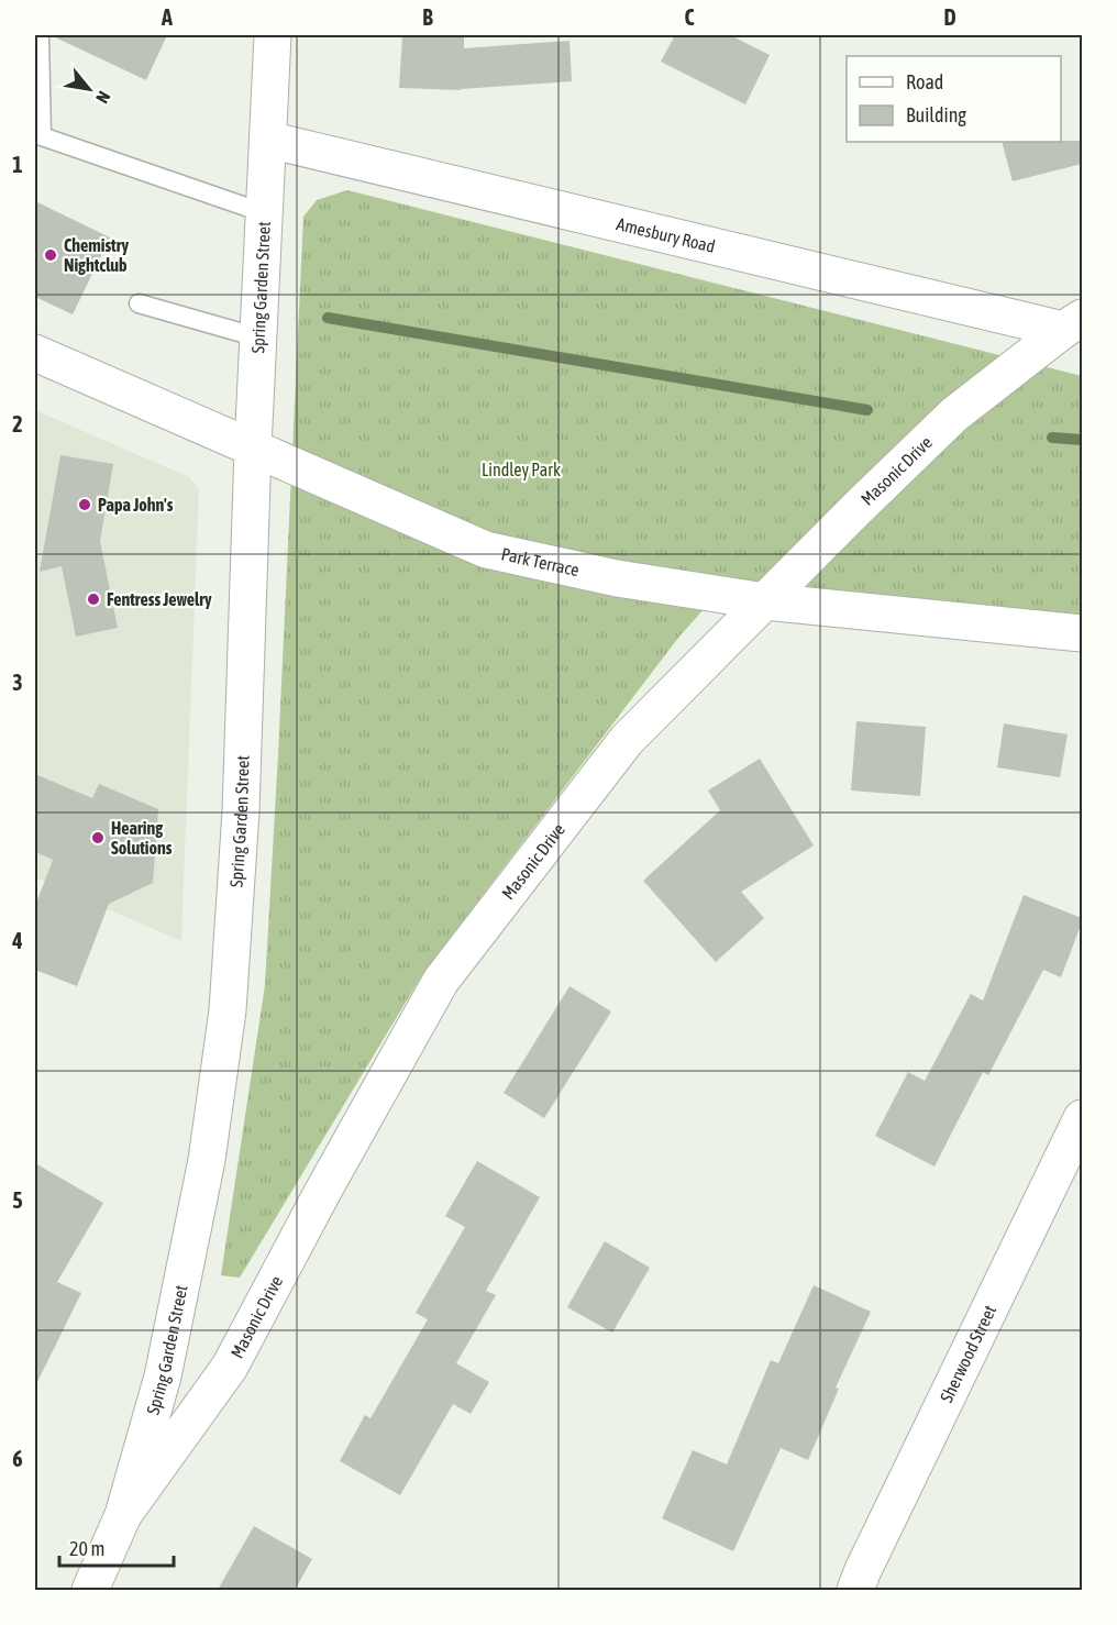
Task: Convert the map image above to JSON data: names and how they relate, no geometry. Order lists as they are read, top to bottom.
{
  "streets": {
    "street": [
      "Amesbury Road",
      "Spring Garden Street",
      "Masonic Drive",
      "Park Terrace",
      "Sherwood Street"
    ]
  },
  "crossings": [
    ["Amesbury Road", "Spring Garden Street"],
    ["Amesbury Road", "Masonic Drive"],
    ["Spring Garden Street", "Masonic Drive"],
    ["Spring Garden Street", "Park Terrace"],
    ["Masonic Drive", "Park Terrace"]
  ],
  "parks": ["Lindley Park"],
  "places": [
    "Chemistry Nightclub",
    "Papa John's",
    "Fentress Jewelry",
    "Hearing Solutions"
  ],
  "legend": ["Road", "Building"],
  "scale_bar": "20 m",
  "north": "bottom right",
  "grid": {
    "columns": [
      "A",
      "B",
      "C",
      "D"
    ],
    "rows": [
      "1",
      "2",
      "3",
      "4",
      "5",
      "6"
    ]
  }
}
